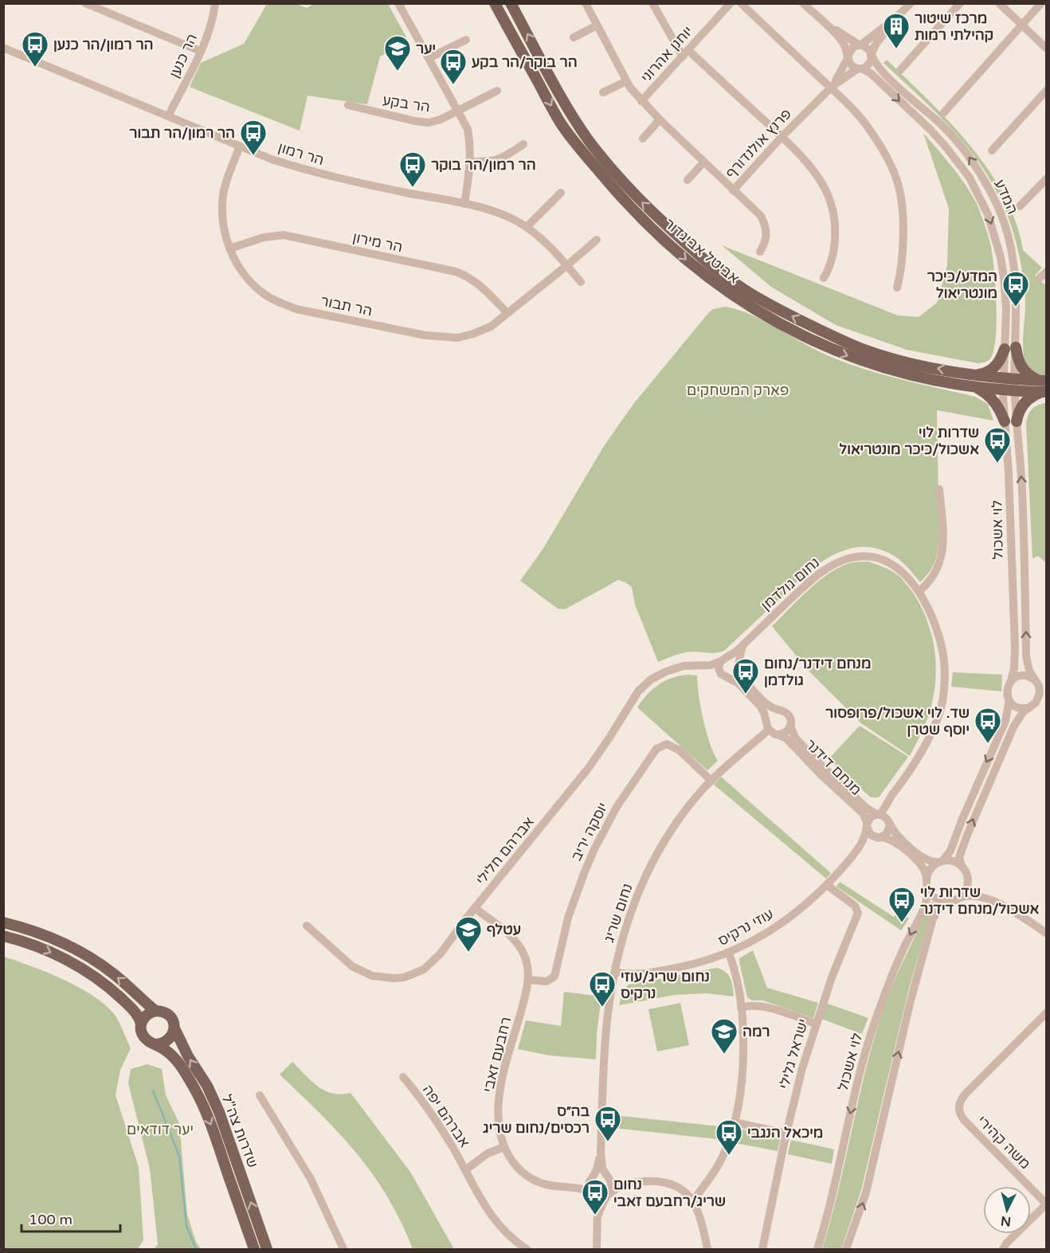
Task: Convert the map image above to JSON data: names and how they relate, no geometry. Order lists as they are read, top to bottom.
{
  "streets": {
    "main road": ["אביטל אביגדור", "שדרות צה\"ל"],
    "street": [
      "יוחנן אהרוני",
      "הר כנען",
      "הר בקע",
      "פרנץ אולנדורף",
      "הר רמון",
      "המדע",
      "הר מירון",
      "הר תבור",
      "לוי אשכול",
      "נחום גולדמן",
      "מנחם דידנר",
      "יוסקה יריב",
      "אברהם חלילי",
      "נחום שריג",
      "עוזי נרקיס",
      "ישראל גלילי",
      "רחבעם זאבי",
      "אברהם יפה",
      "משה קהירי"
    ]
  },
  "crossings": [
    ["יוחנן אהרוני", "פרנץ אולנדורף"],
    ["הר כנען", "הר רמון"],
    ["פרנץ אולנדורף", "המדע"],
    ["הר רמון", "הר תבור"],
    ["המדע", "אביטל אביגדור"],
    ["המדע", "לוי אשכול"],
    ["הר מירון", "הר תבור"],
    ["אביטל אביגדור", "לוי אשכול"],
    ["נחום גולדמן", "מנחם דידנר"],
    ["נחום גולדמן", "אברהם חלילי"],
    ["נחום גולדמן", "עוזי נרקיס"],
    ["מנחם דידנר", "אברהם חלילי"],
    ["מנחם דידנר", "נחום שריג"],
    ["מנחם דידנר", "עוזי נרקיס"],
    ["יוסקה יריב", "נחום שריג"],
    ["יוסקה יריב", "רחבעם זאבי"],
    ["אברהם חלילי", "רחבעם זאבי"],
    ["נחום שריג", "עוזי נרקיס"],
    ["נחום שריג", "רחבעם זאבי"],
    ["עוזי נרקיס", "ישראל גלילי"],
    ["רחבעם זאבי", "אברהם יפה"]
  ],
  "parks": ["פארק המשחקים", "יער דודאים"],
  "places": {
    "building": ["מרכז שיטור קהילתי רמות"],
    "bus stop": [
      "הר רמון/הר כנען",
      "הר בוקר/הר בקע",
      "הר רמון/הר תבור",
      "הר רמון/הר בוקר",
      "המדע/כיכר מונטריאול",
      "שדרות לוי אשכול/כיכר מונטריאול",
      "מנחם דידנר/נחום גולדמן",
      "שד. לוי אשכול/פרופסור יוסף שטרן",
      "שדרות לוי אשכול/מנחם דידנר",
      "נחום שריג/עוזי נרקיס",
      "בה״ס רכסים/נחום שריג",
      "מיכאל הנגבי",
      "נחום שריג/רחבעם זאבי"
    ],
    "school or university": ["יער", "עטלף", "רמה"]
  },
  "scale_bar": "100 m",
  "north": "bottom"
}
